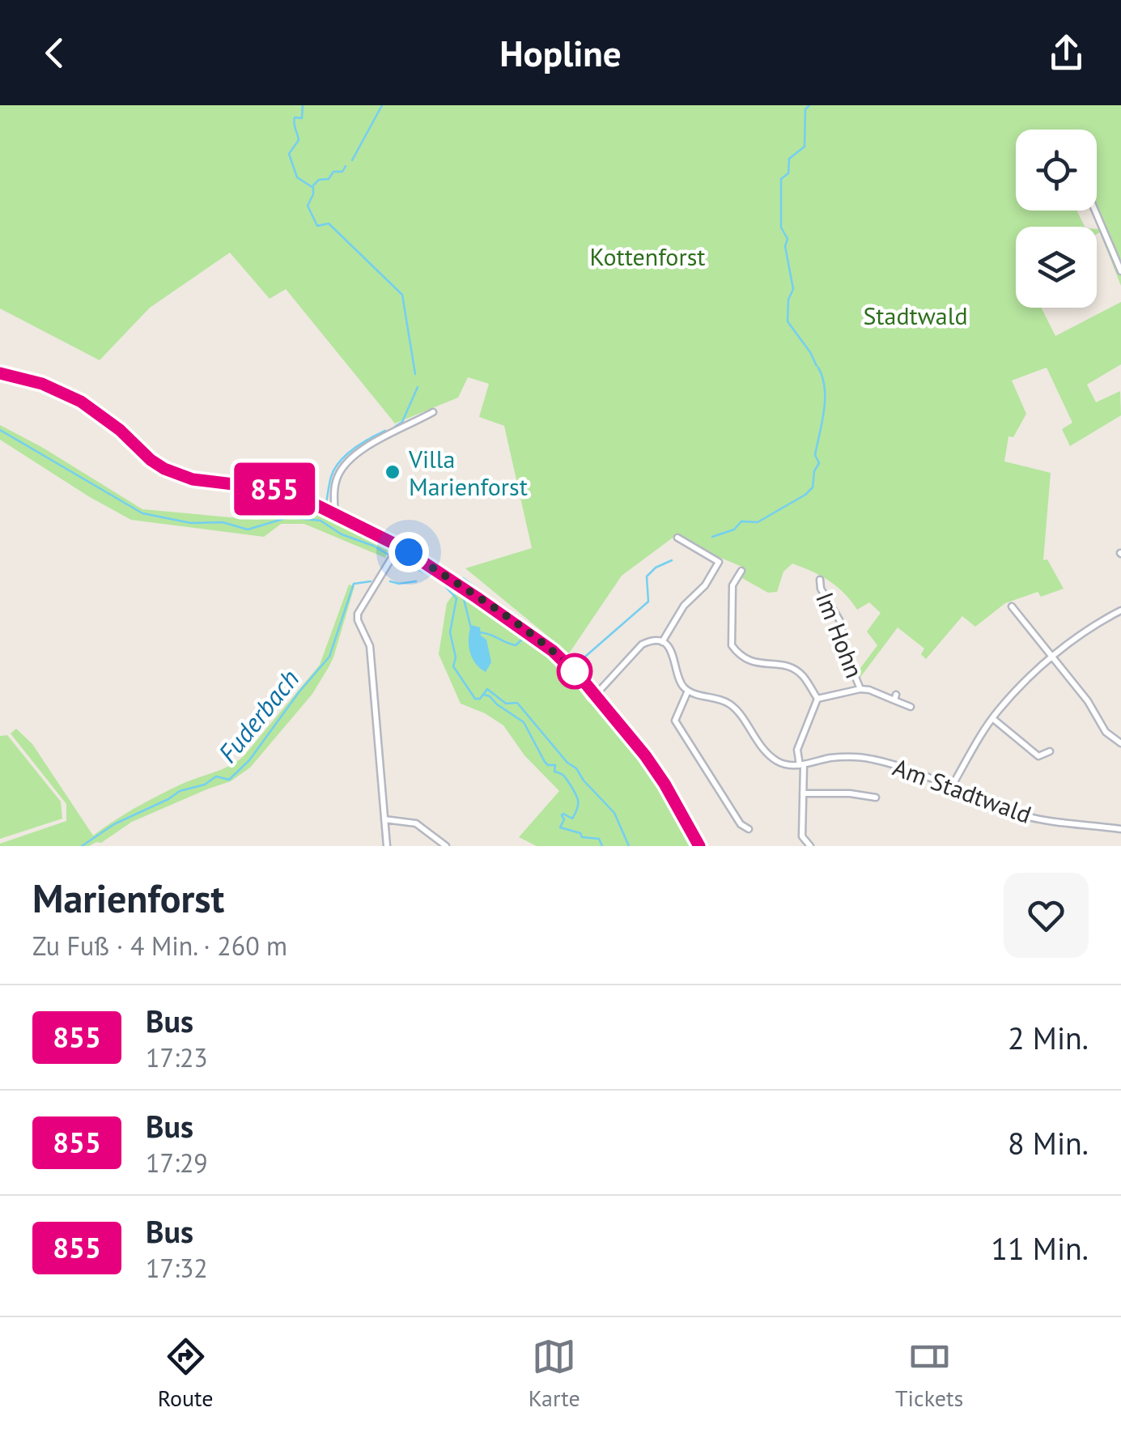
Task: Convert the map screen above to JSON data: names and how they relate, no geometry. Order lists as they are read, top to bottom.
{
  "streets": {
    "street": ["Im Hohn", "Am Stadtwald"]
  },
  "crossings": [
    ["Im Hohn", "Am Stadtwald"]
  ],
  "water": ["Fuderbach"],
  "parks": ["Kottenforst", "Stadtwald"],
  "places": ["Villa Marienforst"],
  "lines": ["bus line 855"],
  "page": {
    "header": "Hopline",
    "on_map": "855",
    "heading": ["Marienforst", "Zu Fuß · 4 Min. · 260 m"],
    "list": [
      {
        "mark": "855",
        "name": "Bus",
        "note": "17:23",
        "value": "2 Min."
      },
      {
        "mark": "855",
        "name": "Bus",
        "note": "17:29",
        "value": "8 Min."
      },
      {
        "mark": "855",
        "name": "Bus",
        "note": "17:32",
        "value": "11 Min."
      }
    ],
    "tabs": ["Route", "Karte", "Tickets"]
  }
}
